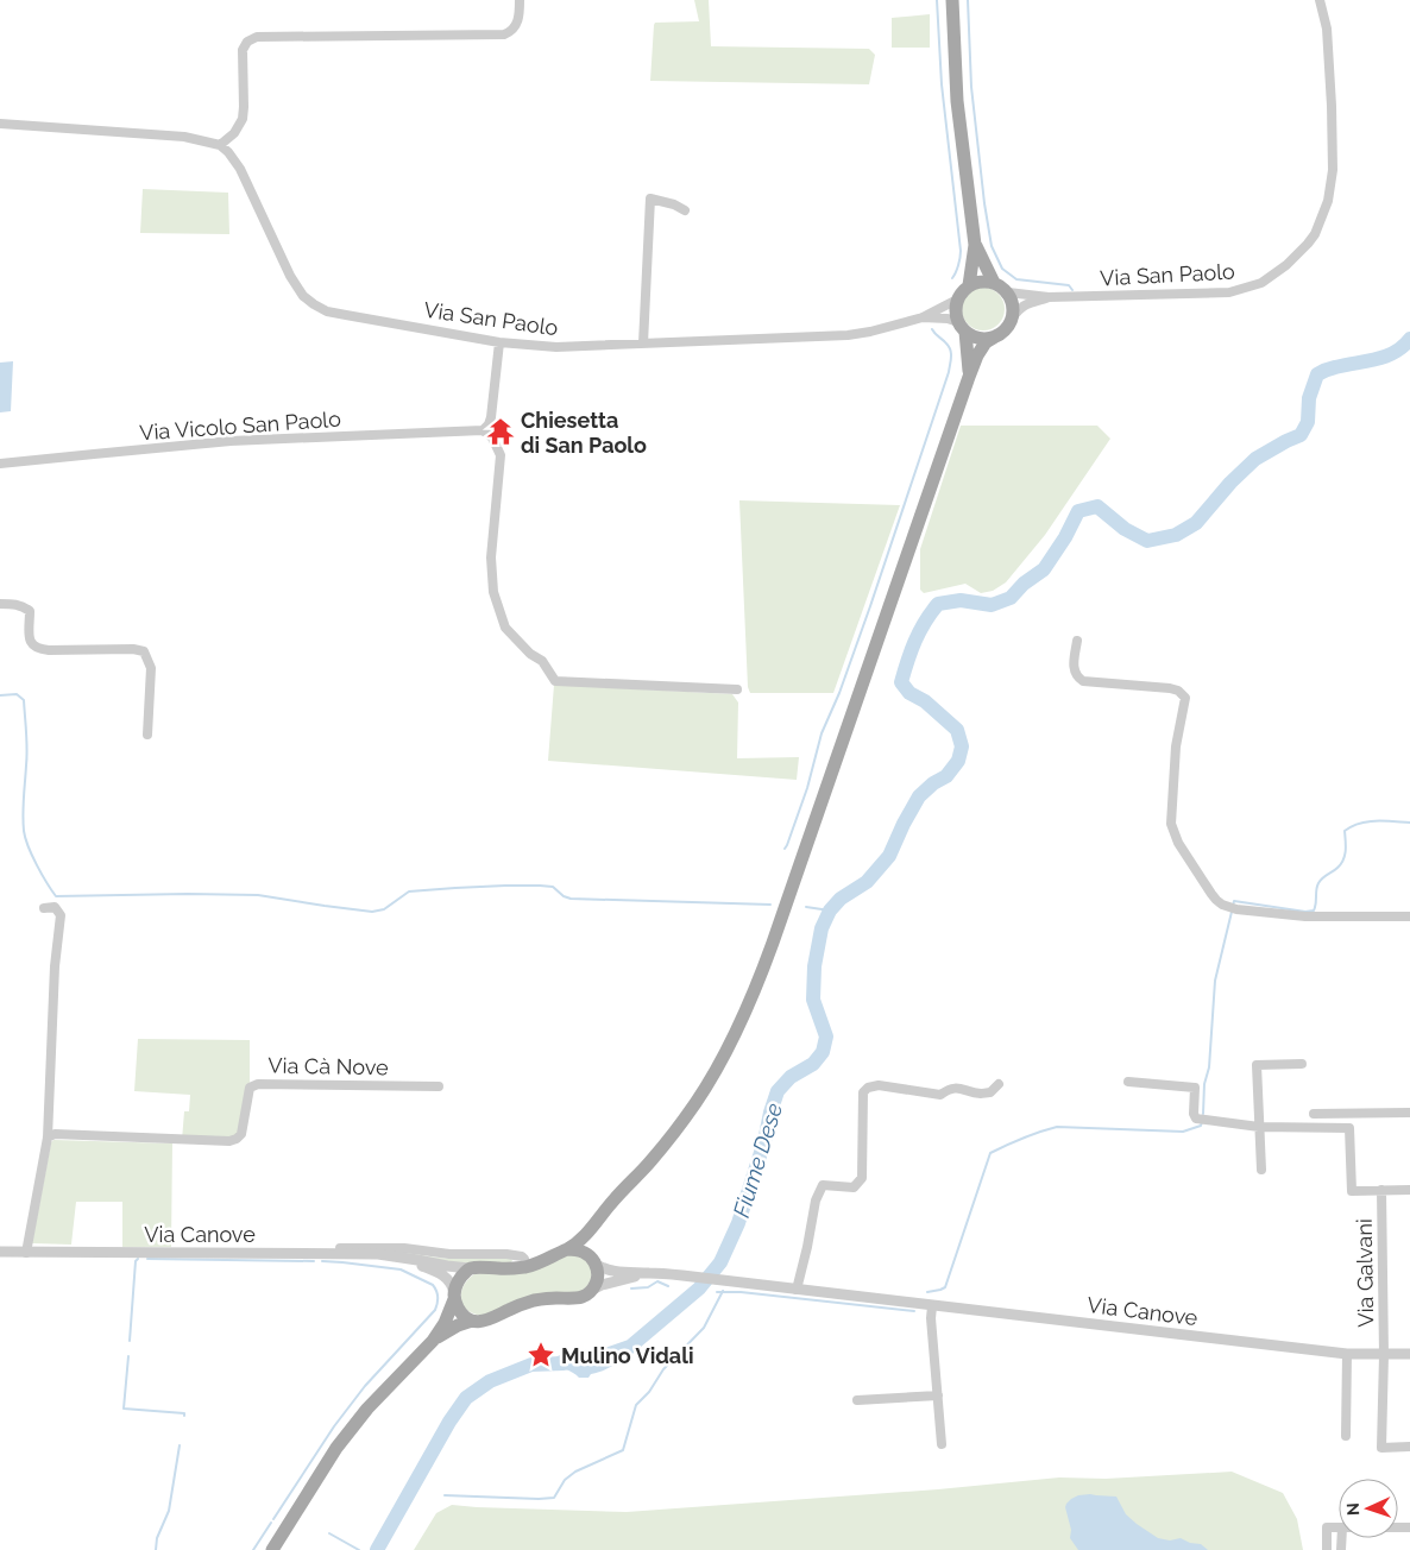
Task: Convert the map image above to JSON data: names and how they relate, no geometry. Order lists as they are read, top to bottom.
{
  "streets": {
    "street": [
      "Via San Paolo",
      "Via Vicolo San Paolo",
      "Via Cà Nove",
      "Via Canove",
      "Via Galvani"
    ]
  },
  "crossings": [
    ["Via Canove", "Via Galvani"]
  ],
  "water": ["Fiume Dese"],
  "places": {
    "temple": ["Chiesetta di San Paolo"],
    "place": ["Mulino Vidali"]
  },
  "north": "left"
}
